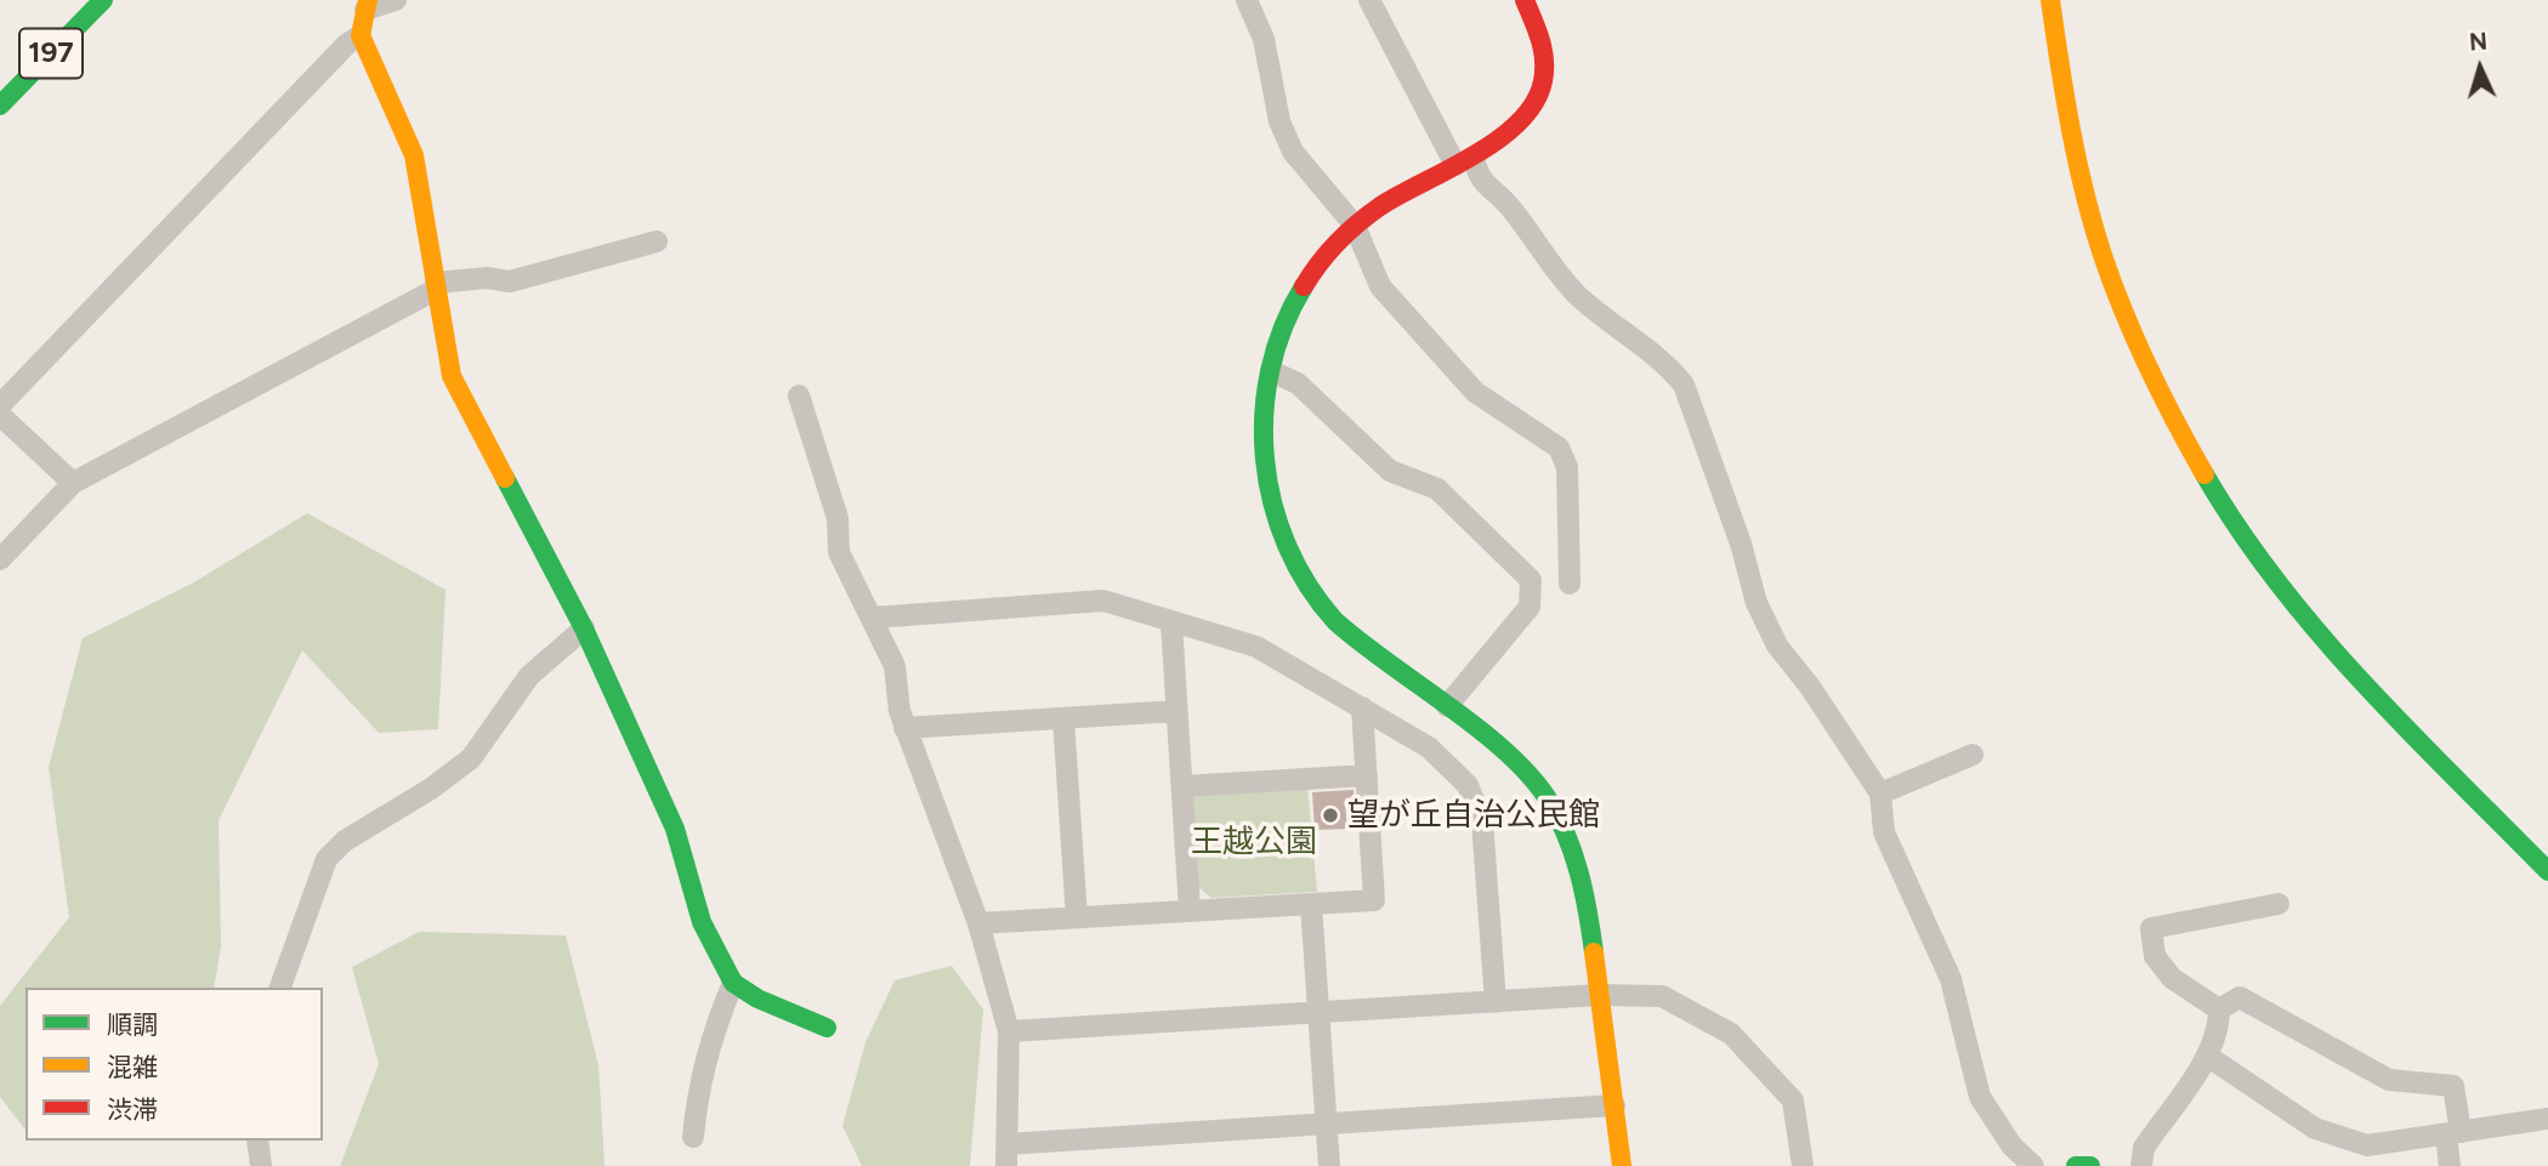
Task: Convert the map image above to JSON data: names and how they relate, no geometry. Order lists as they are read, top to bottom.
{
  "streets": {
    "main road": ["197"]
  },
  "parks": ["王越公園"],
  "places": ["望が丘自治公民館"],
  "legend": ["順調", "混雑", "渋滞"],
  "north": "top"
}
